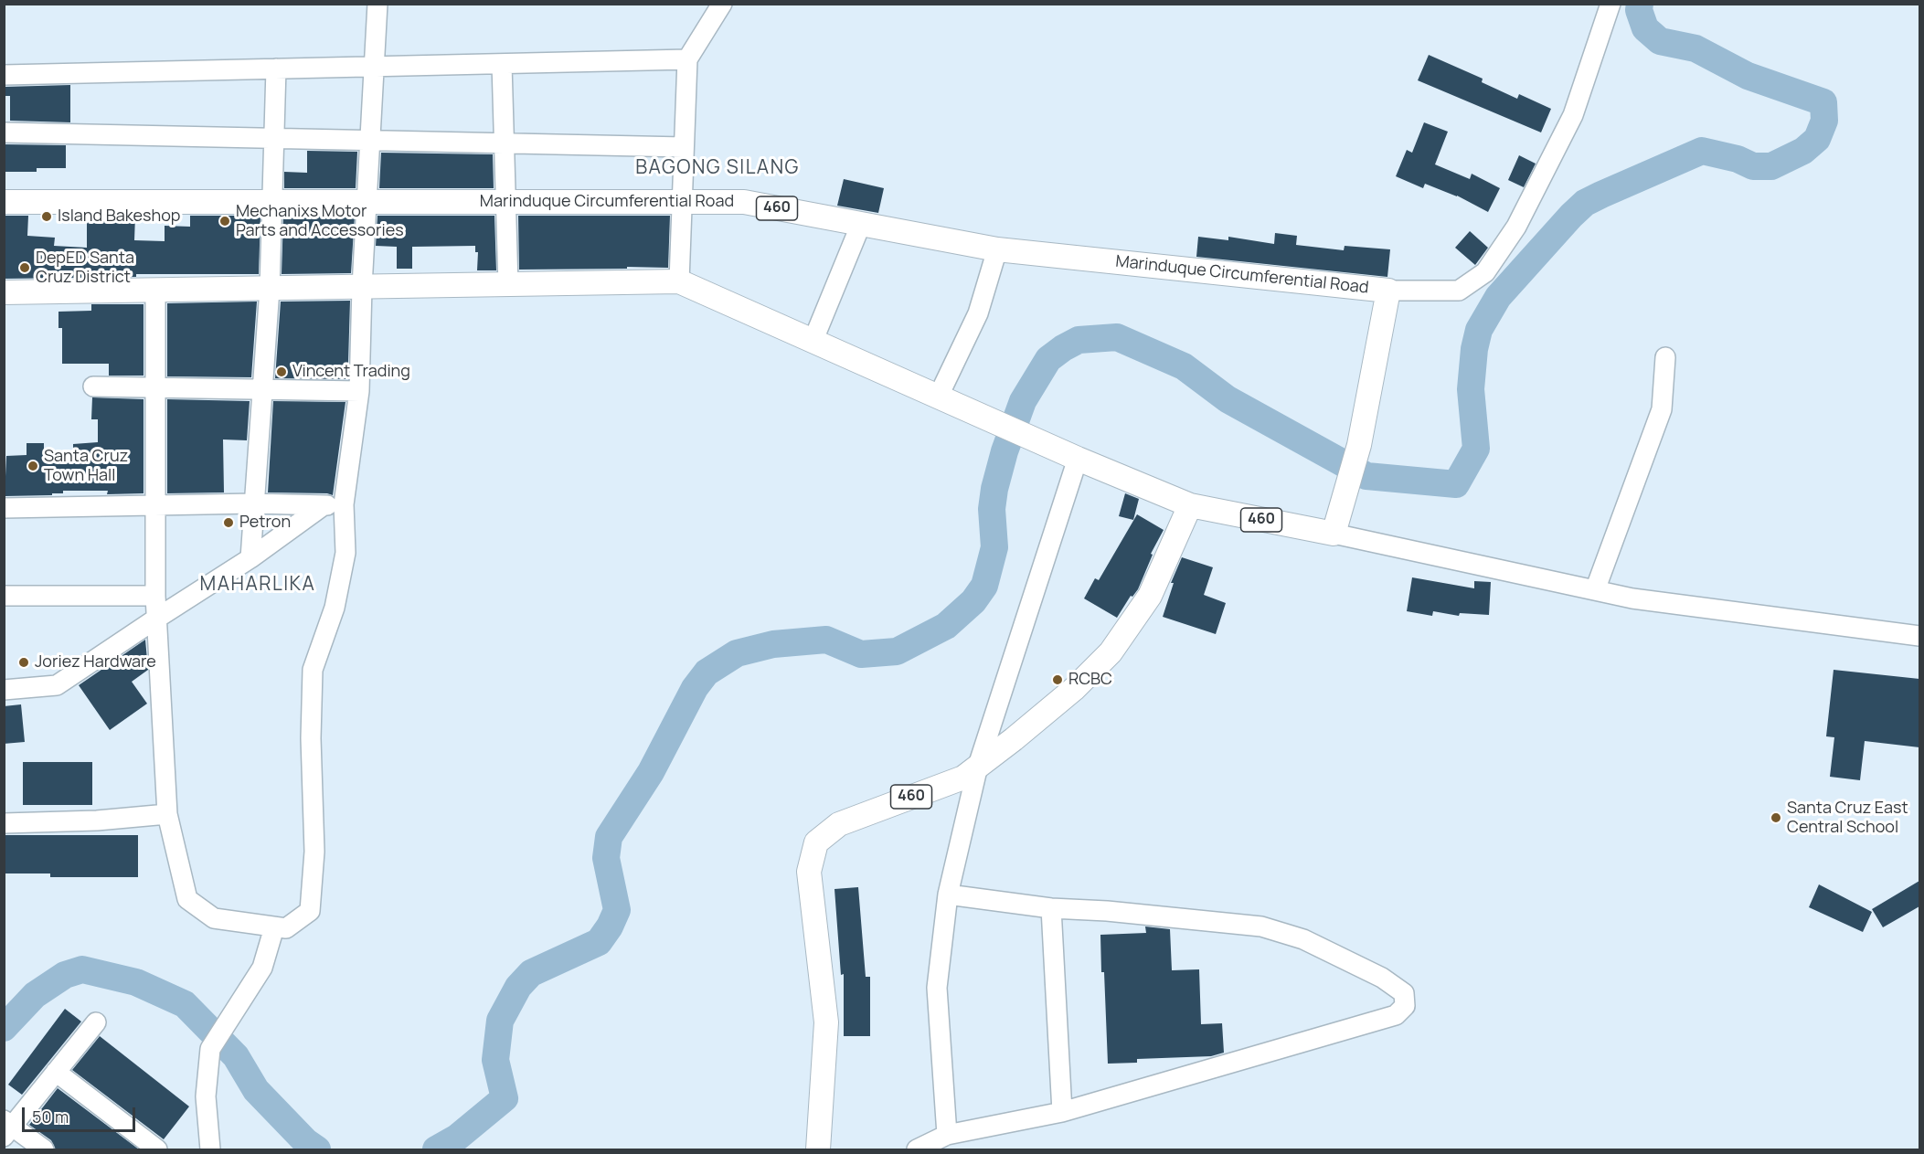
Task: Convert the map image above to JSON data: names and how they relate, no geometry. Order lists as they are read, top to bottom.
{
  "streets": {
    "main road": ["Marinduque Circumferential Road", "460"]
  },
  "crossings": [
    ["Marinduque Circumferential Road", "460"]
  ],
  "districts": ["BAGONG SILANG", "MAHARLIKA"],
  "places": [
    "Island Bakeshop",
    "Mechanixs Motor Parts and Accessories",
    "DepED Santa Cruz District",
    "Vincent Trading",
    "Santa Cruz Town Hall",
    "Petron",
    "Joriez Hardware",
    "RCBC",
    "Santa Cruz East Central School"
  ],
  "scale_bar": "50 m"
}
